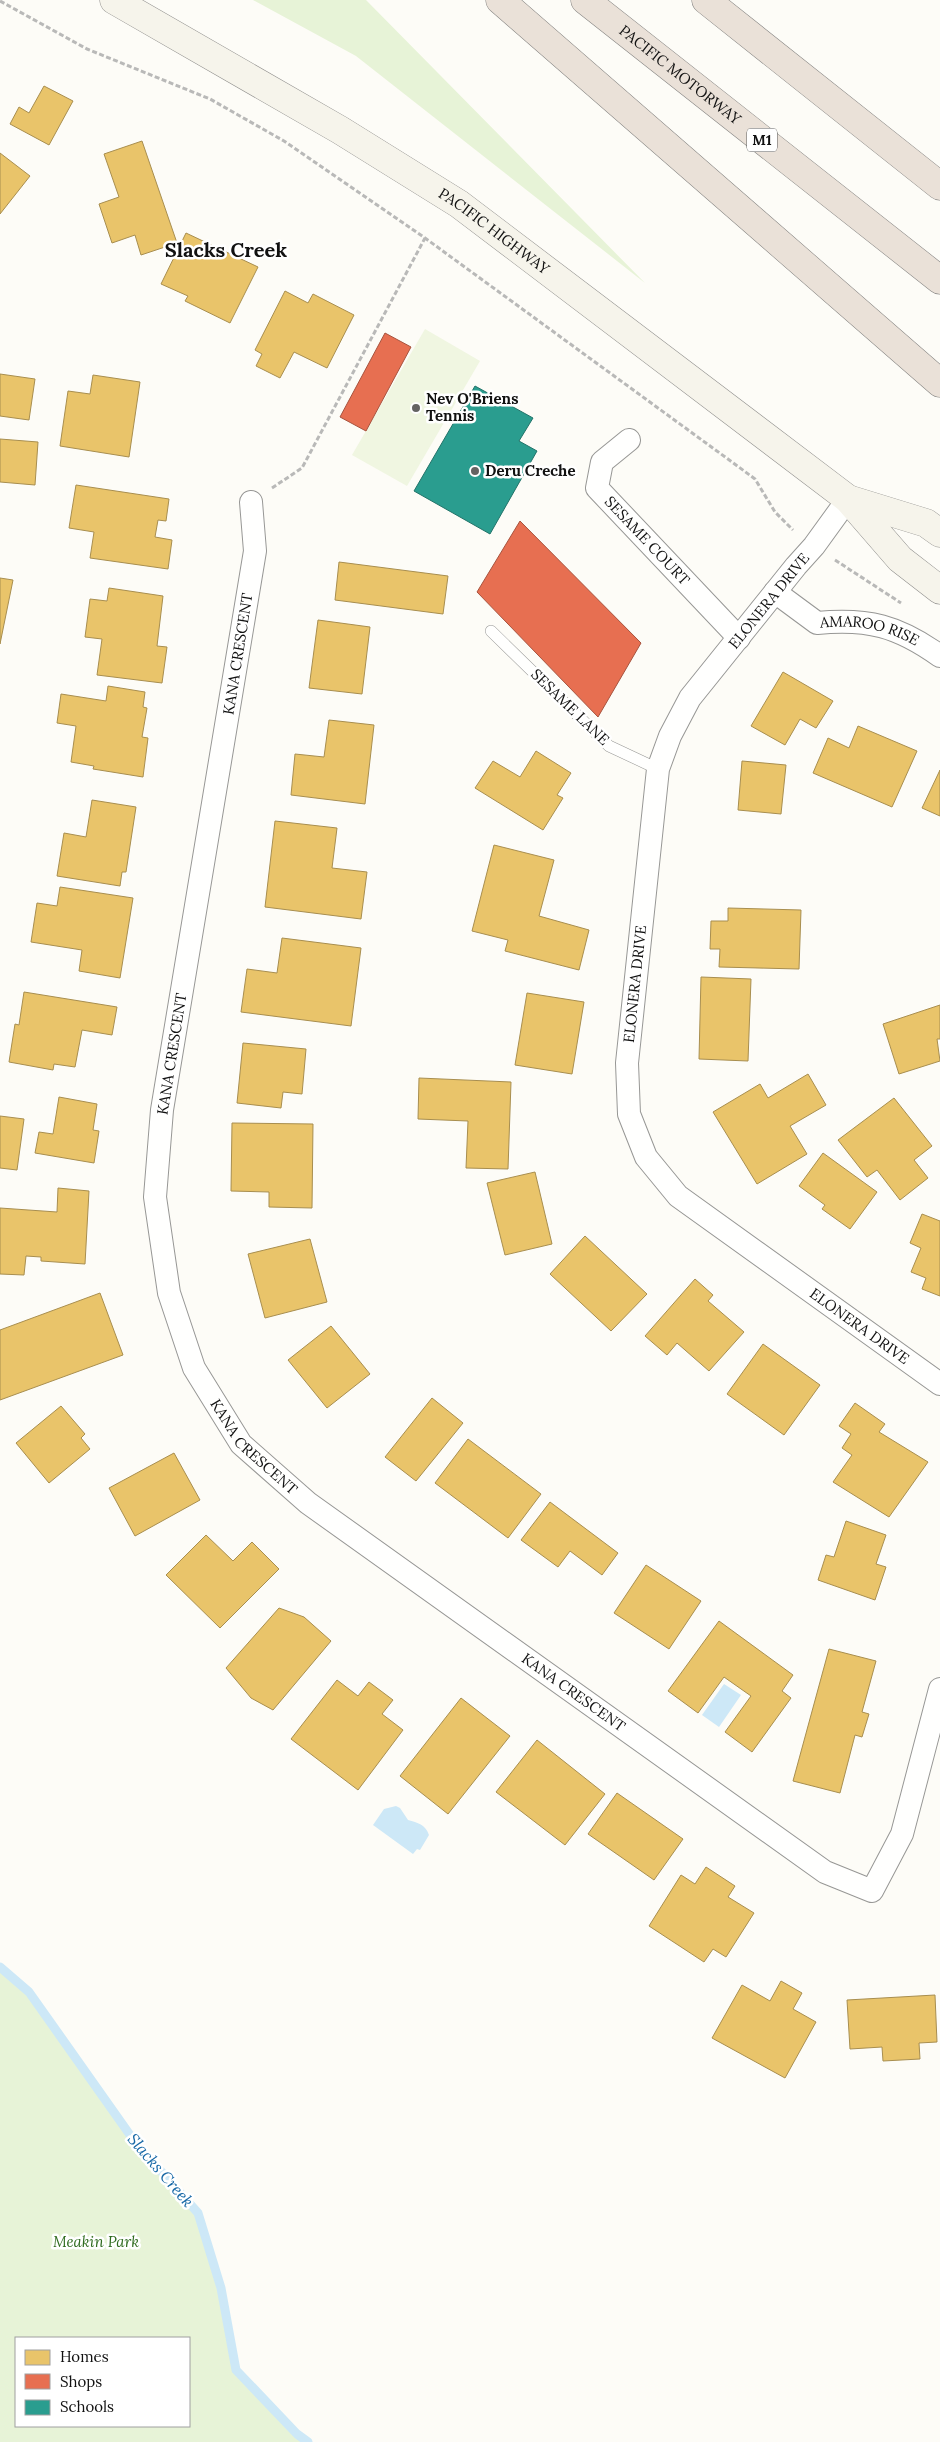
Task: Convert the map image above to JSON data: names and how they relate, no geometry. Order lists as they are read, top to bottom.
{
  "streets": {
    "highway": ["PACIFIC MOTORWAY", "M1"],
    "main road": ["PACIFIC HIGHWAY"],
    "street": [
      "SESAME COURT",
      "ELONERA DRIVE",
      "AMAROO RISE",
      "KANA CRESCENT"
    ],
    "lane": ["SESAME LANE"]
  },
  "crossings": [
    ["PACIFIC HIGHWAY", "ELONERA DRIVE"],
    ["SESAME COURT", "ELONERA DRIVE"],
    ["ELONERA DRIVE", "AMAROO RISE"],
    ["ELONERA DRIVE", "SESAME LANE"]
  ],
  "districts": ["Slacks Creek"],
  "water": ["Slacks Creek"],
  "parks": ["Meakin Park"],
  "places": ["Nev O'Briens Tennis", "Deru Creche"],
  "legend": ["Homes", "Shops", "Schools"]
}
